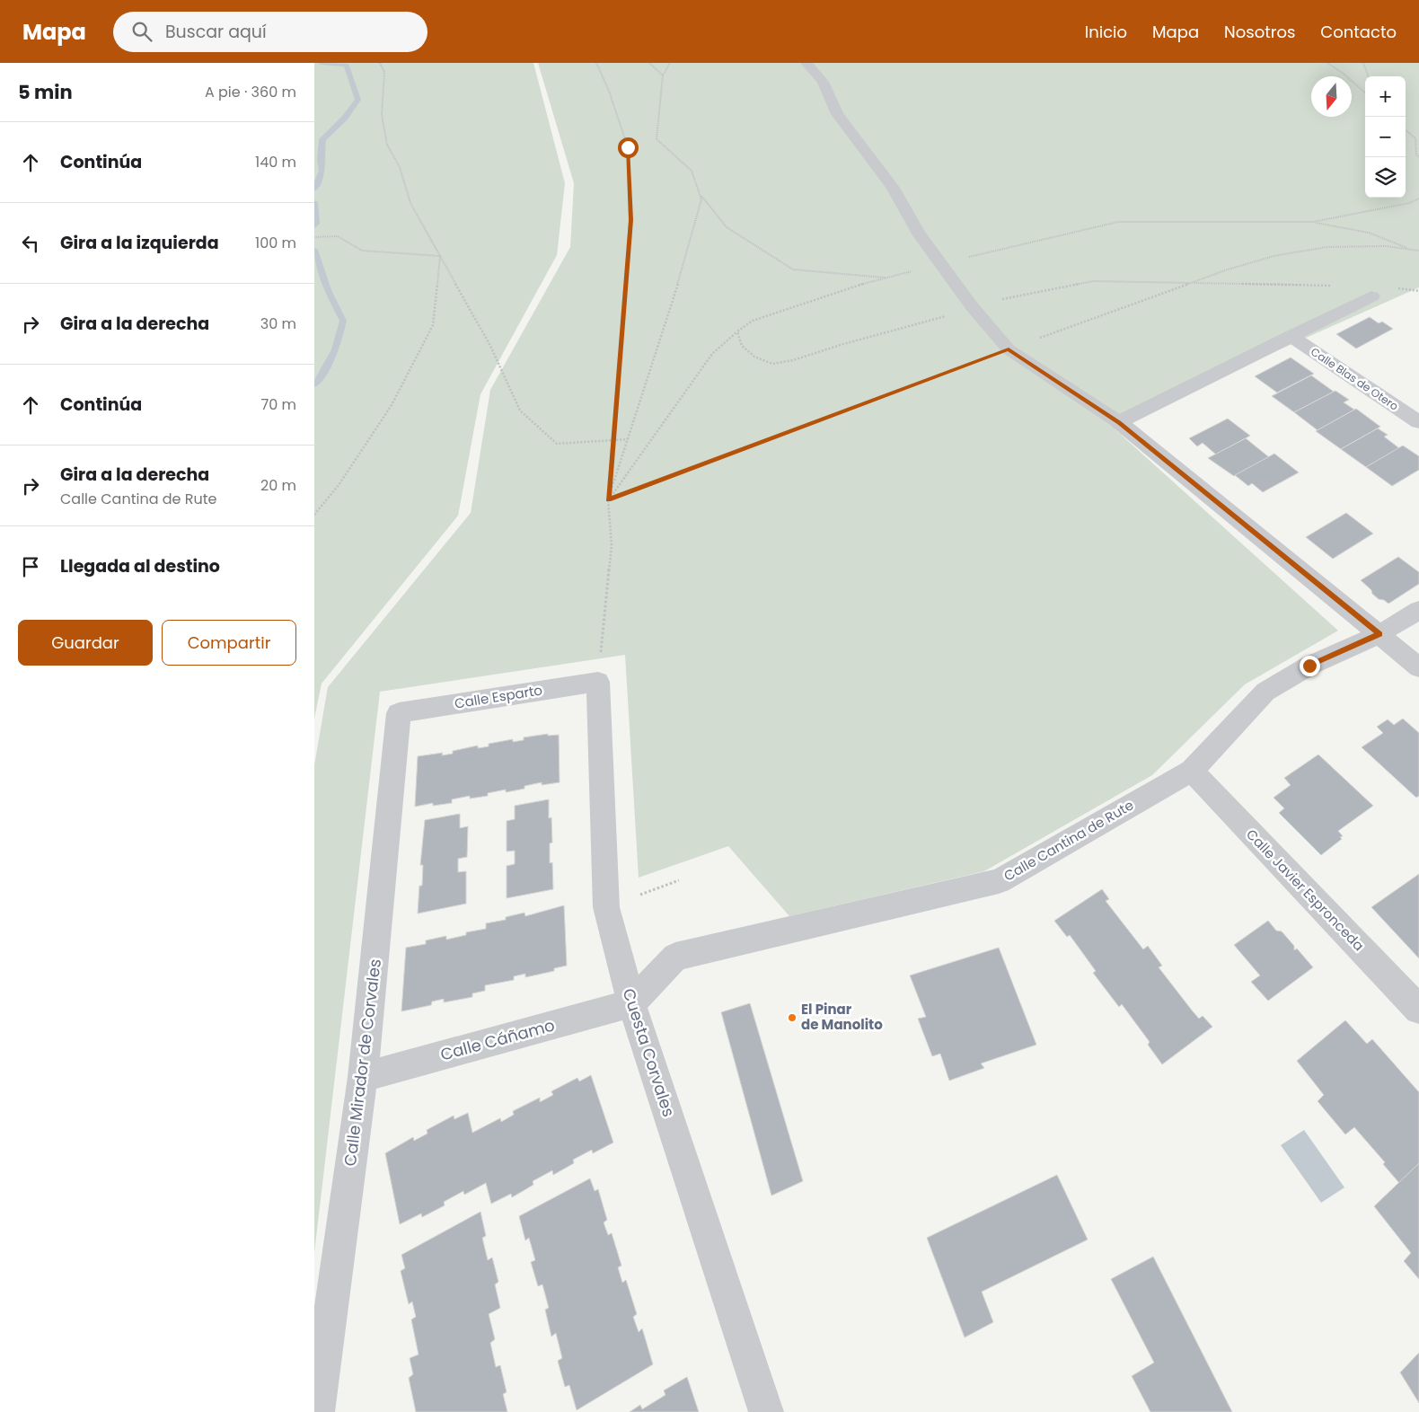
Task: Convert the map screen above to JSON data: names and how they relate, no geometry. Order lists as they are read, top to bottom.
{
  "streets": {
    "street": [
      "Calle Blas de Otero",
      "Calle Esparto",
      "Calle Cantina de Rute",
      "Calle Javier Espronceda",
      "Calle Cáñamo",
      "Cuesta Corvales",
      "Calle Mirador de Corvales"
    ]
  },
  "crossings": [
    ["Calle Esparto", "Cuesta Corvales"],
    ["Calle Esparto", "Calle Mirador de Corvales"],
    ["Calle Cantina de Rute", "Calle Javier Espronceda"],
    ["Calle Cantina de Rute", "Calle Cáñamo"],
    ["Calle Cantina de Rute", "Cuesta Corvales"],
    ["Calle Cáñamo", "Cuesta Corvales"],
    ["Calle Cáñamo", "Calle Mirador de Corvales"]
  ],
  "places": ["El Pinar de Manolito"],
  "north": "bottom",
  "page": {
    "header": "Mapa",
    "search": "Buscar aquí",
    "nav": [
      "Inicio",
      "Mapa",
      "Nosotros",
      "Contacto"
    ],
    "heading": ["5 min", "A pie · 360 m"],
    "map_buttons": ["+", "−"],
    "list": [
      ["Continúa", "140 m"],
      ["Gira a la izquierda", "100 m"],
      ["Gira a la derecha", "30 m"],
      ["Continúa", "70 m"],
      ["Gira a la derecha", "Calle Cantina de Rute", "20 m"],
      "Llegada al destino"
    ],
    "buttons": ["Guardar", "Compartir"]
  }
}
